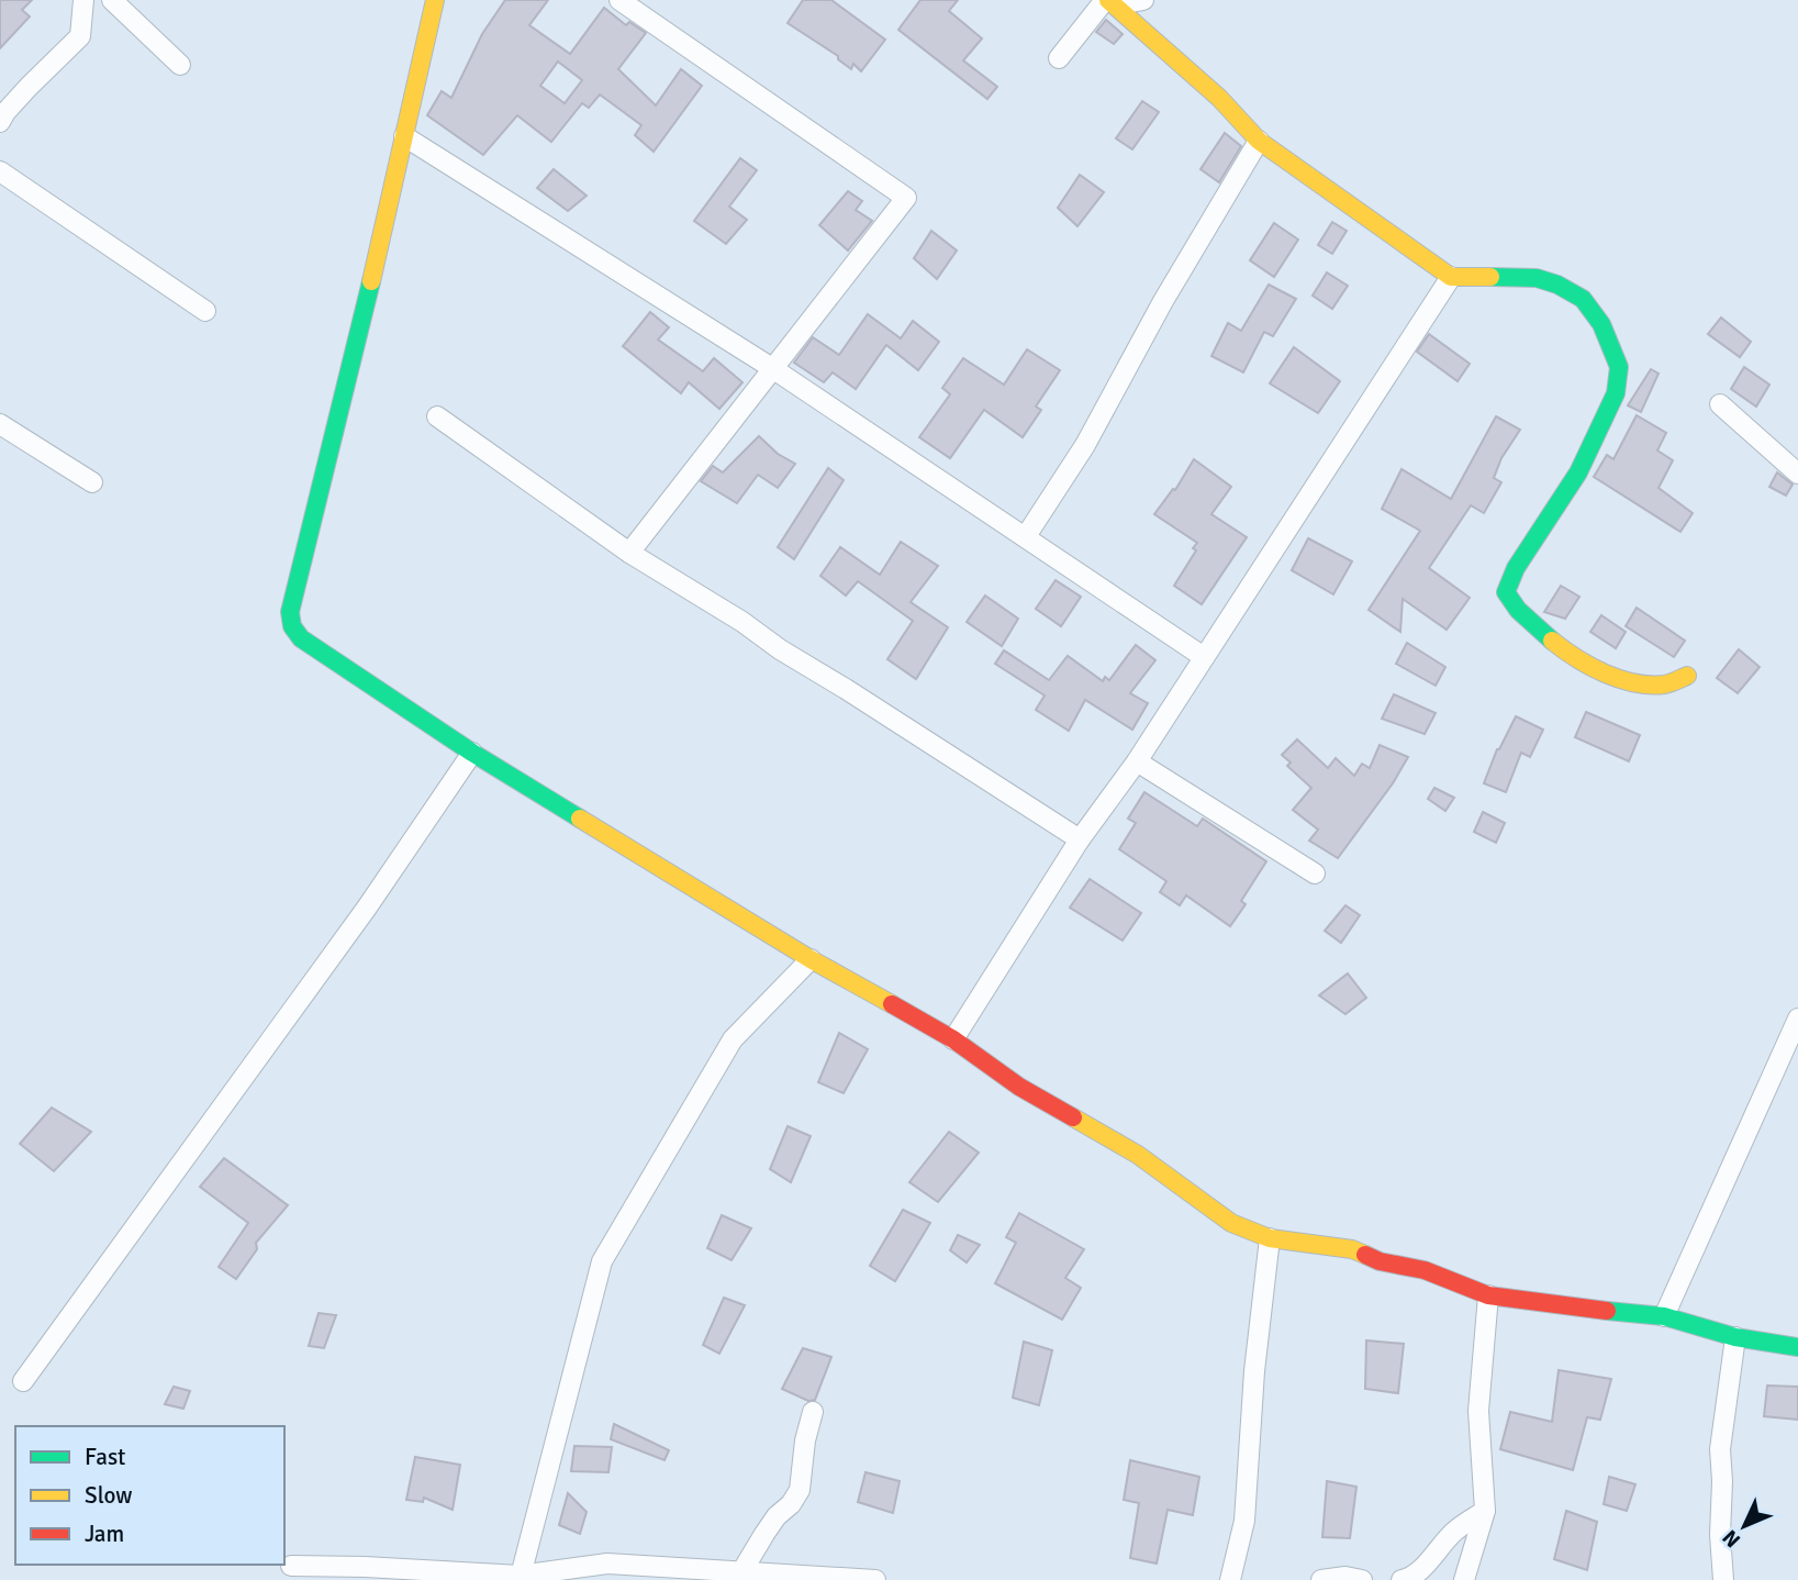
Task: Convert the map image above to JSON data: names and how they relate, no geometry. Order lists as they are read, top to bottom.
{
  "legend": ["Fast", "Slow", "Jam"],
  "north": "bottom left"
}
